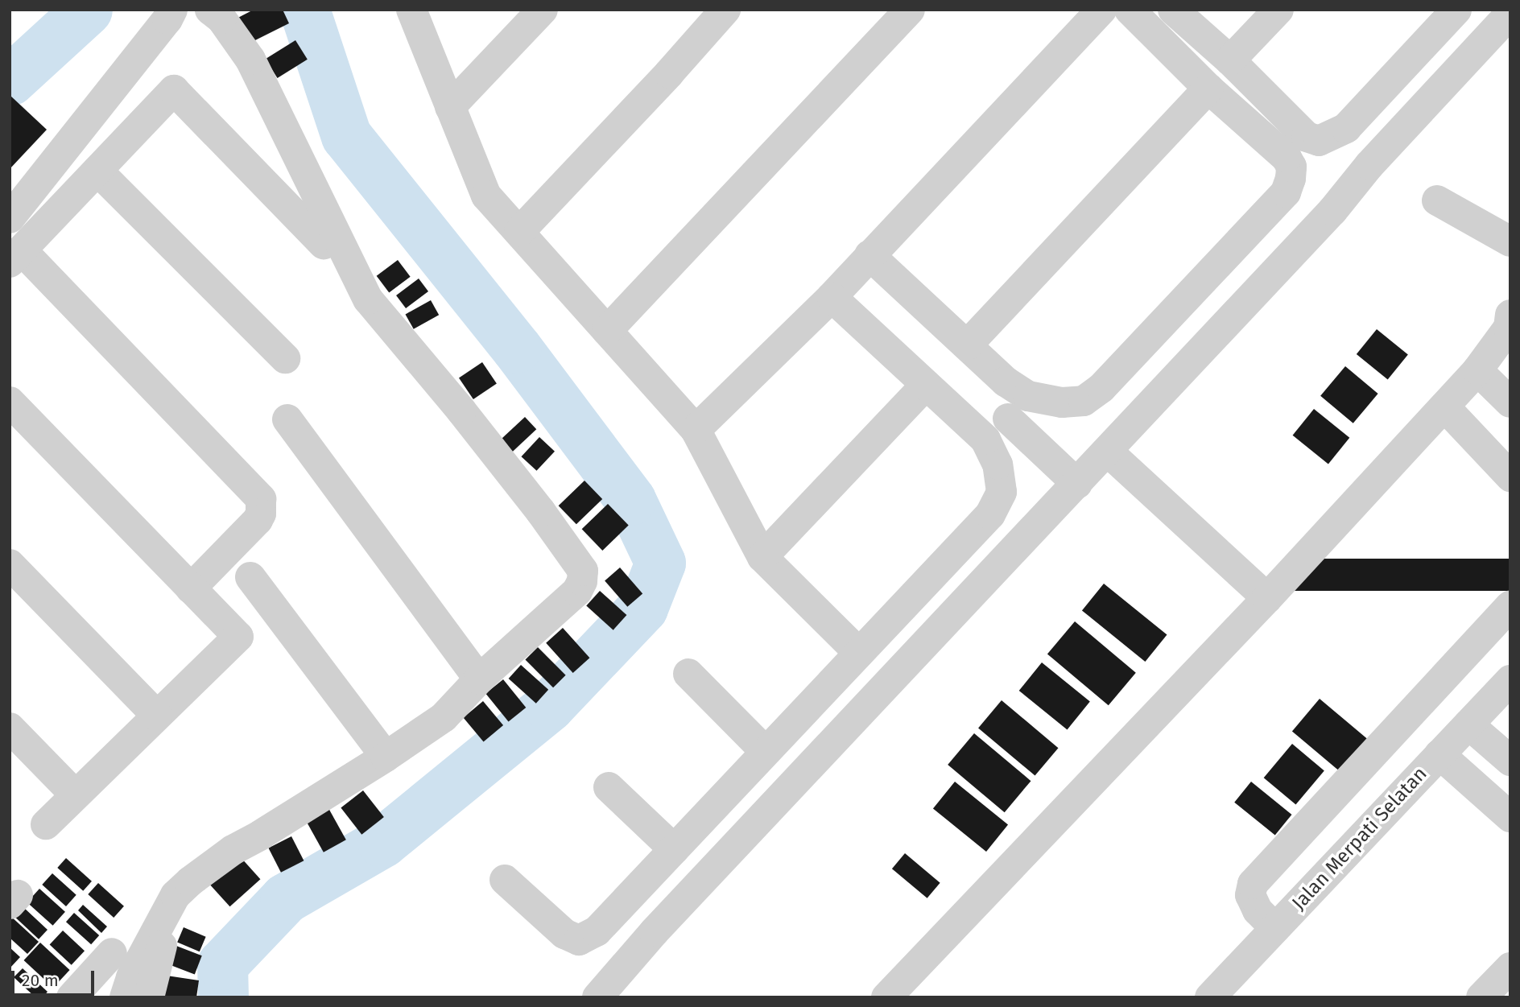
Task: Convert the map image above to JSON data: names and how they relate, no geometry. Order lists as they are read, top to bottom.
{
  "streets": {
    "street": ["Jalan Merpati Selatan"]
  },
  "scale_bar": "20 m"
}
